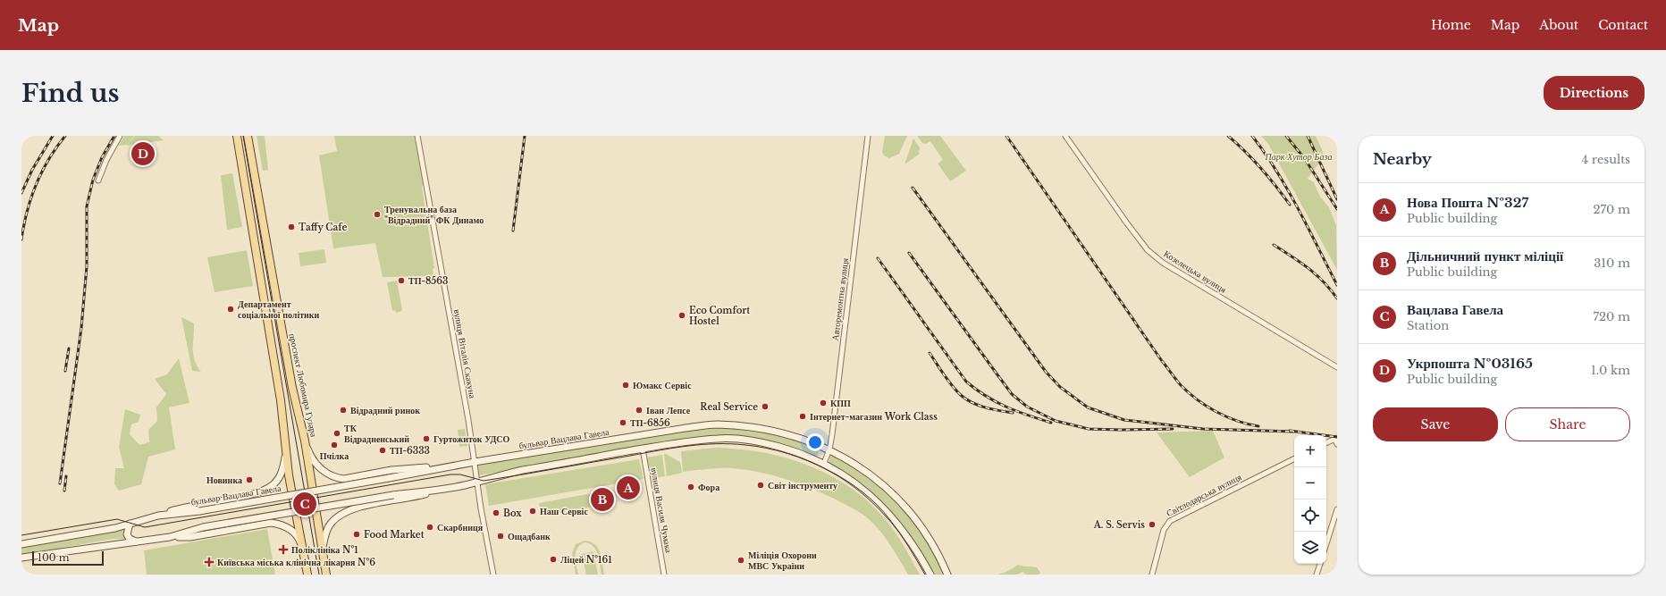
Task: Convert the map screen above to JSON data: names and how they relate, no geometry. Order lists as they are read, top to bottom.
{
  "streets": {
    "main road": ["проспект Любомира Гузара", "бульвар Вацлава Гавела"],
    "street": [
      "Козелецька вулиця",
      "Авторемонтна вулиця",
      "вулиця Віталія Скакуна",
      "Світлодарська вулиця",
      "вулиця Василя Чумака"
    ]
  },
  "crossings": [
    ["Авторемонтна вулиця", "бульвар Вацлава Гавела"],
    ["вулиця Віталія Скакуна", "бульвар Вацлава Гавела"]
  ],
  "parks": ["Парк Хутор База"],
  "places": {
    "other": [
      "Тренувальна база \"Відрадний\" ФК Динамо",
      "Taffy Cafe",
      "ТП-8563",
      "Департамент соціальної політики",
      "Eco Comfort Hostel",
      "Юмакс Сервіс",
      "КПП",
      "Real Service",
      "Відрадний ринок",
      "Іван Лепсе",
      "Інтернет-магазин Work Class",
      "ТП-6856",
      "ТК Відрадненський",
      "Гуртожиток УДСО",
      "Пчілка",
      "ТП-6333",
      "Новинка",
      "Світ інструменту",
      "Фора",
      "Наш Сервіс",
      "Box",
      "A. S. Servis",
      "Скарбниця",
      "Food Market",
      "Ощадбанк",
      "Ліцей №161",
      "Міліція Охорони МВС України"
    ],
    "health": ["Поліклініка №1", "Київська міська клінічна лікарня №6"]
  },
  "scale_bar": "100 m",
  "page": {
    "header": "Map",
    "nav": [
      "Home",
      "Map",
      "About",
      "Contact"
    ],
    "buttons": [
      "Directions",
      ["Save", "Share"]
    ],
    "title": "Find us",
    "heading": ["Nearby", "4 results"],
    "pins": [
      "D",
      "A",
      "B",
      "C"
    ],
    "list": [
      {
        "mark": "A",
        "name": "Нова Пошта №327",
        "note": "Public building",
        "value": "270 m"
      },
      {
        "mark": "B",
        "name": "Дільничний пункт міліції",
        "note": "Public building",
        "value": "310 m"
      },
      {
        "mark": "C",
        "name": "Вацлава Гавела",
        "note": "Station",
        "value": "720 m"
      },
      {
        "mark": "D",
        "name": "Укрпошта №03165",
        "note": "Public building",
        "value": "1.0 km"
      }
    ],
    "map_buttons": ["+", "−"],
    "scale": "100 m"
  }
}
